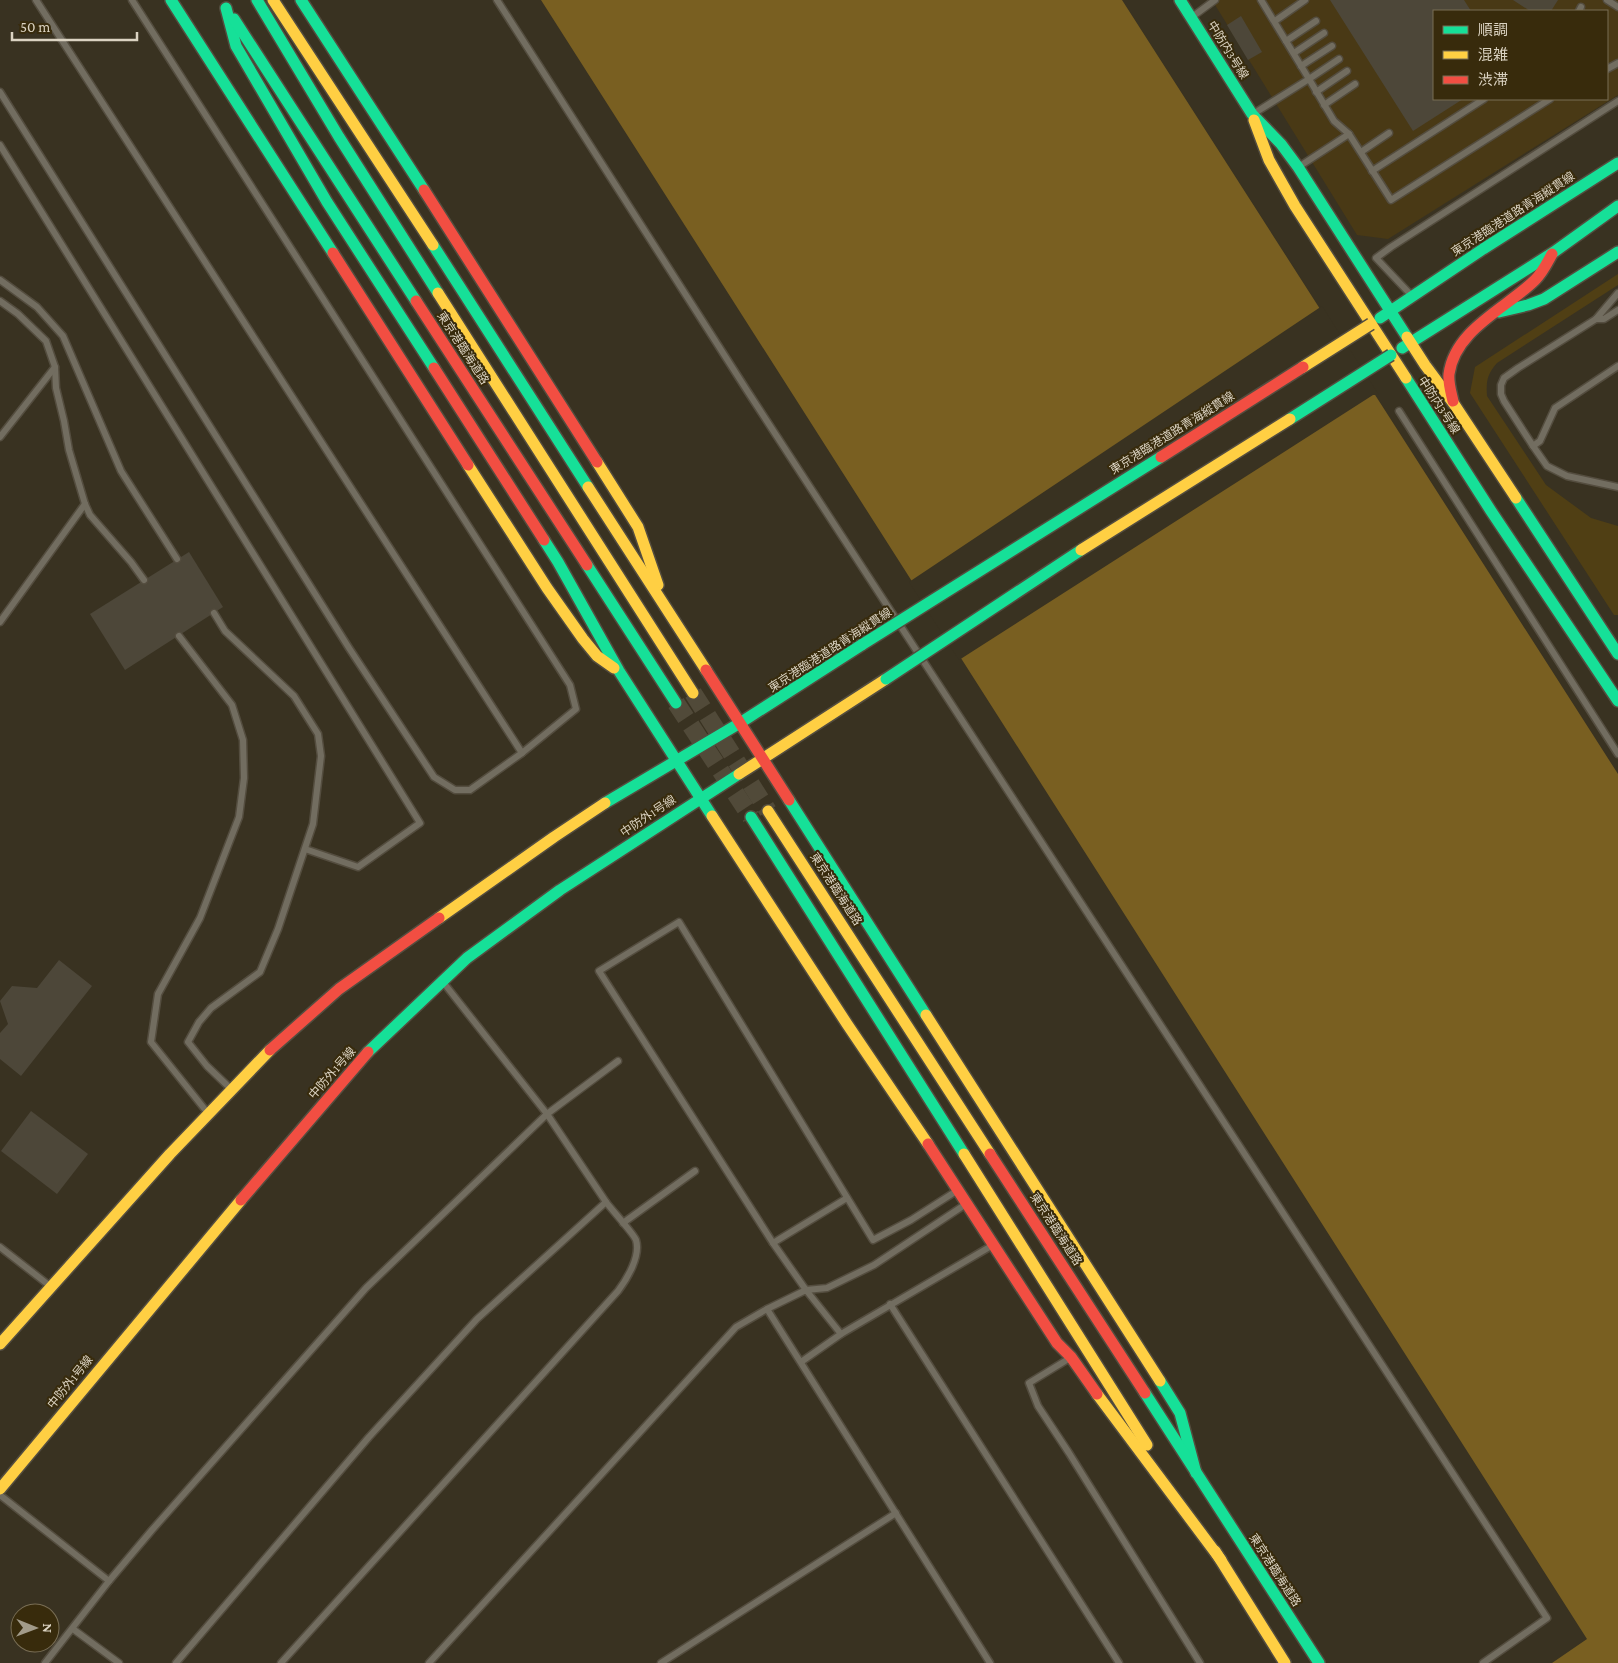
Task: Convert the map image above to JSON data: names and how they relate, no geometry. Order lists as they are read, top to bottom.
{
  "streets": {
    "street": [
      "中防内3号線",
      "東京港臨港道路青海縦貫線",
      "東京港臨海道路",
      "中防外1号線"
    ]
  },
  "crossings": [
    ["中防内3号線", "東京港臨港道路青海縦貫線"]
  ],
  "legend": ["順調", "混雑", "渋滞"],
  "scale_bar": "50 m",
  "north": "right"
}
